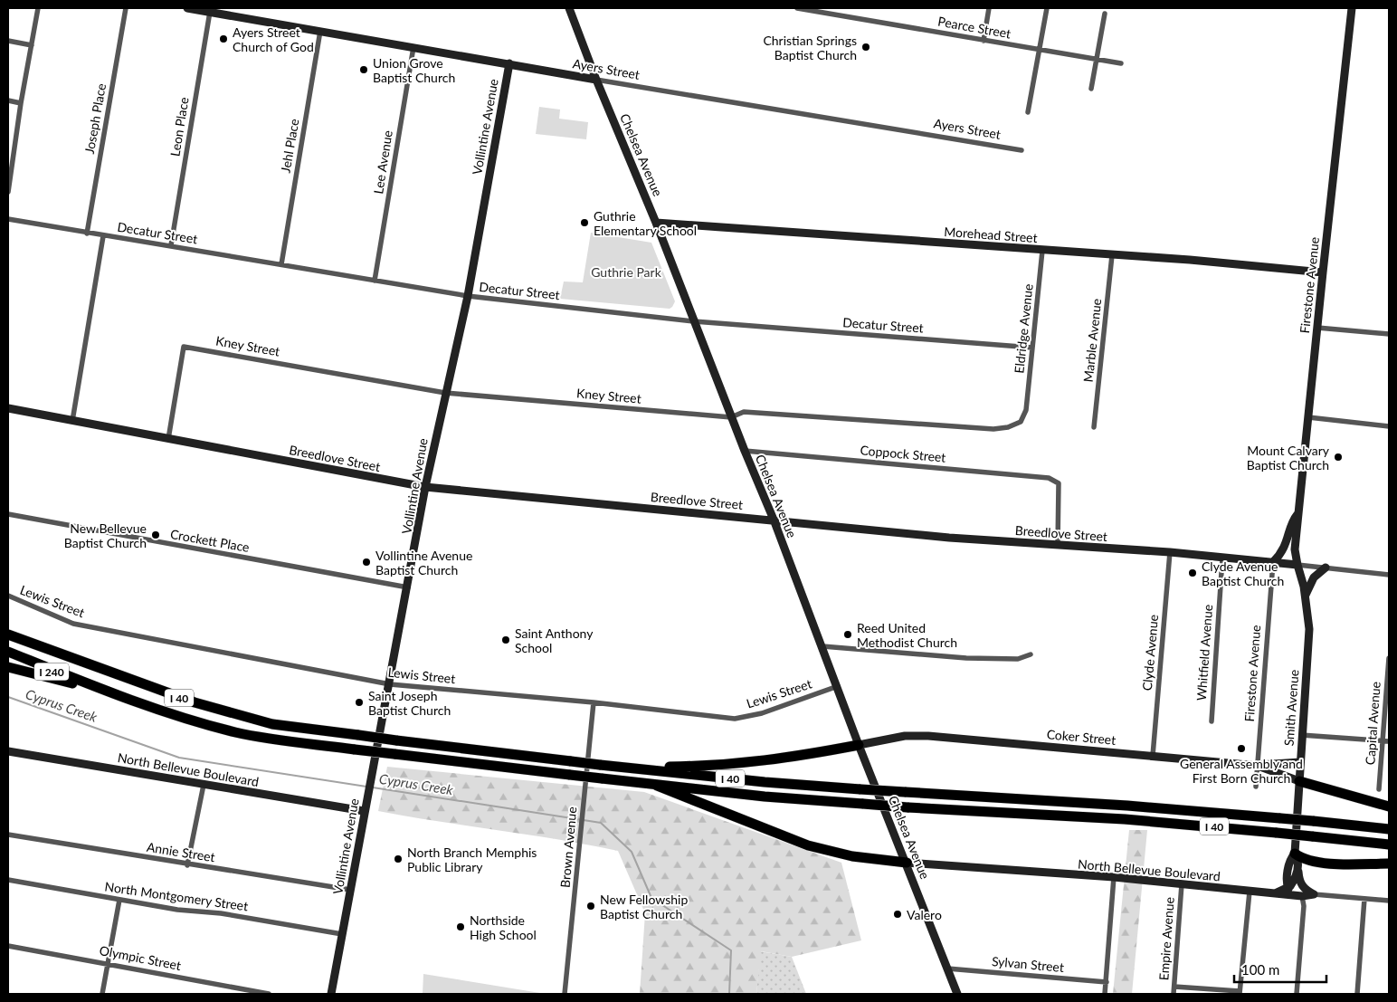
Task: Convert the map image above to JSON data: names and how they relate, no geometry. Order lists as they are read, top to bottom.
{
  "streets": {
    "highway": ["I 240", "I 40"],
    "street": [
      "Pearce Street",
      "Ayers Street",
      "Joseph Place",
      "Leon Place",
      "Vollintine Avenue",
      "Jehl Place",
      "Chelsea Avenue",
      "Lee Avenue",
      "Decatur Street",
      "Morehead Street",
      "Firestone Avenue",
      "Eldridge Avenue",
      "Marble Avenue",
      "Kney Street",
      "Coppock Street",
      "Breedlove Street",
      "Crockett Place",
      "Lewis Street",
      "Clyde Avenue",
      "Whitfield Avenue",
      "Smith Avenue",
      "Capital Avenue",
      "Coker Street",
      "North Bellevue Boulevard",
      "Brown Avenue",
      "Annie Street",
      "North Montgomery Street",
      "Empire Avenue",
      "Olympic Street",
      "Sylvan Street"
    ]
  },
  "crossings": [
    ["Ayers Street", "Leon Place"],
    ["Ayers Street", "Vollintine Avenue"],
    ["Ayers Street", "Jehl Place"],
    ["Ayers Street", "Chelsea Avenue"],
    ["Ayers Street", "Lee Avenue"],
    ["Joseph Place", "Decatur Street"],
    ["Leon Place", "Decatur Street"],
    ["Vollintine Avenue", "Decatur Street"],
    ["Vollintine Avenue", "Kney Street"],
    ["Vollintine Avenue", "Breedlove Street"],
    ["Vollintine Avenue", "Crockett Place"],
    ["Vollintine Avenue", "Lewis Street"],
    ["Vollintine Avenue", "North Bellevue Boulevard"],
    ["Vollintine Avenue", "Annie Street"],
    ["Vollintine Avenue", "North Montgomery Street"],
    ["Jehl Place", "Decatur Street"],
    ["Chelsea Avenue", "Decatur Street"],
    ["Chelsea Avenue", "Morehead Street"],
    ["Chelsea Avenue", "Kney Street"],
    ["Chelsea Avenue", "Coppock Street"],
    ["Chelsea Avenue", "Breedlove Street"],
    ["Chelsea Avenue", "Lewis Street"],
    ["Chelsea Avenue", "Coker Street"],
    ["Chelsea Avenue", "North Bellevue Boulevard"],
    ["Chelsea Avenue", "Sylvan Street"],
    ["Lee Avenue", "Decatur Street"],
    ["Decatur Street", "Eldridge Avenue"],
    ["Morehead Street", "Firestone Avenue"],
    ["Morehead Street", "Eldridge Avenue"],
    ["Morehead Street", "Marble Avenue"],
    ["Firestone Avenue", "Breedlove Street"],
    ["Firestone Avenue", "Smith Avenue"],
    ["Firestone Avenue", "Coker Street"],
    ["Eldridge Avenue", "Kney Street"],
    ["Kney Street", "Breedlove Street"],
    ["Coppock Street", "Breedlove Street"],
    ["Breedlove Street", "Clyde Avenue"],
    ["Breedlove Street", "Whitfield Avenue"],
    ["Breedlove Street", "Smith Avenue"],
    ["Lewis Street", "Brown Avenue"],
    ["Clyde Avenue", "Coker Street"],
    ["I 240", "I 40"],
    ["Smith Avenue", "Coker Street"],
    ["Smith Avenue", "North Bellevue Boulevard"],
    ["North Bellevue Boulevard", "Empire Avenue"]
  ],
  "water": ["Cyprus Creek"],
  "parks": ["Guthrie Park"],
  "places": [
    "Ayers Street Church of God",
    "Christian Springs Baptist Church",
    "Union Grove Baptist Church",
    "Guthrie Elementary School",
    "Mount Calvary Baptist Church",
    "New Bellevue Baptist Church",
    "Vollintine Avenue Baptist Church",
    "Clyde Avenue Baptist Church",
    "Reed United Methodist Church",
    "Saint Anthony School",
    "Saint Joseph Baptist Church",
    "General Assembly and First Born Church",
    "North Branch Memphis Public Library",
    "New Fellowship Baptist Church",
    "Valero",
    "Northside High School"
  ],
  "scale_bar": "100 m"
}
